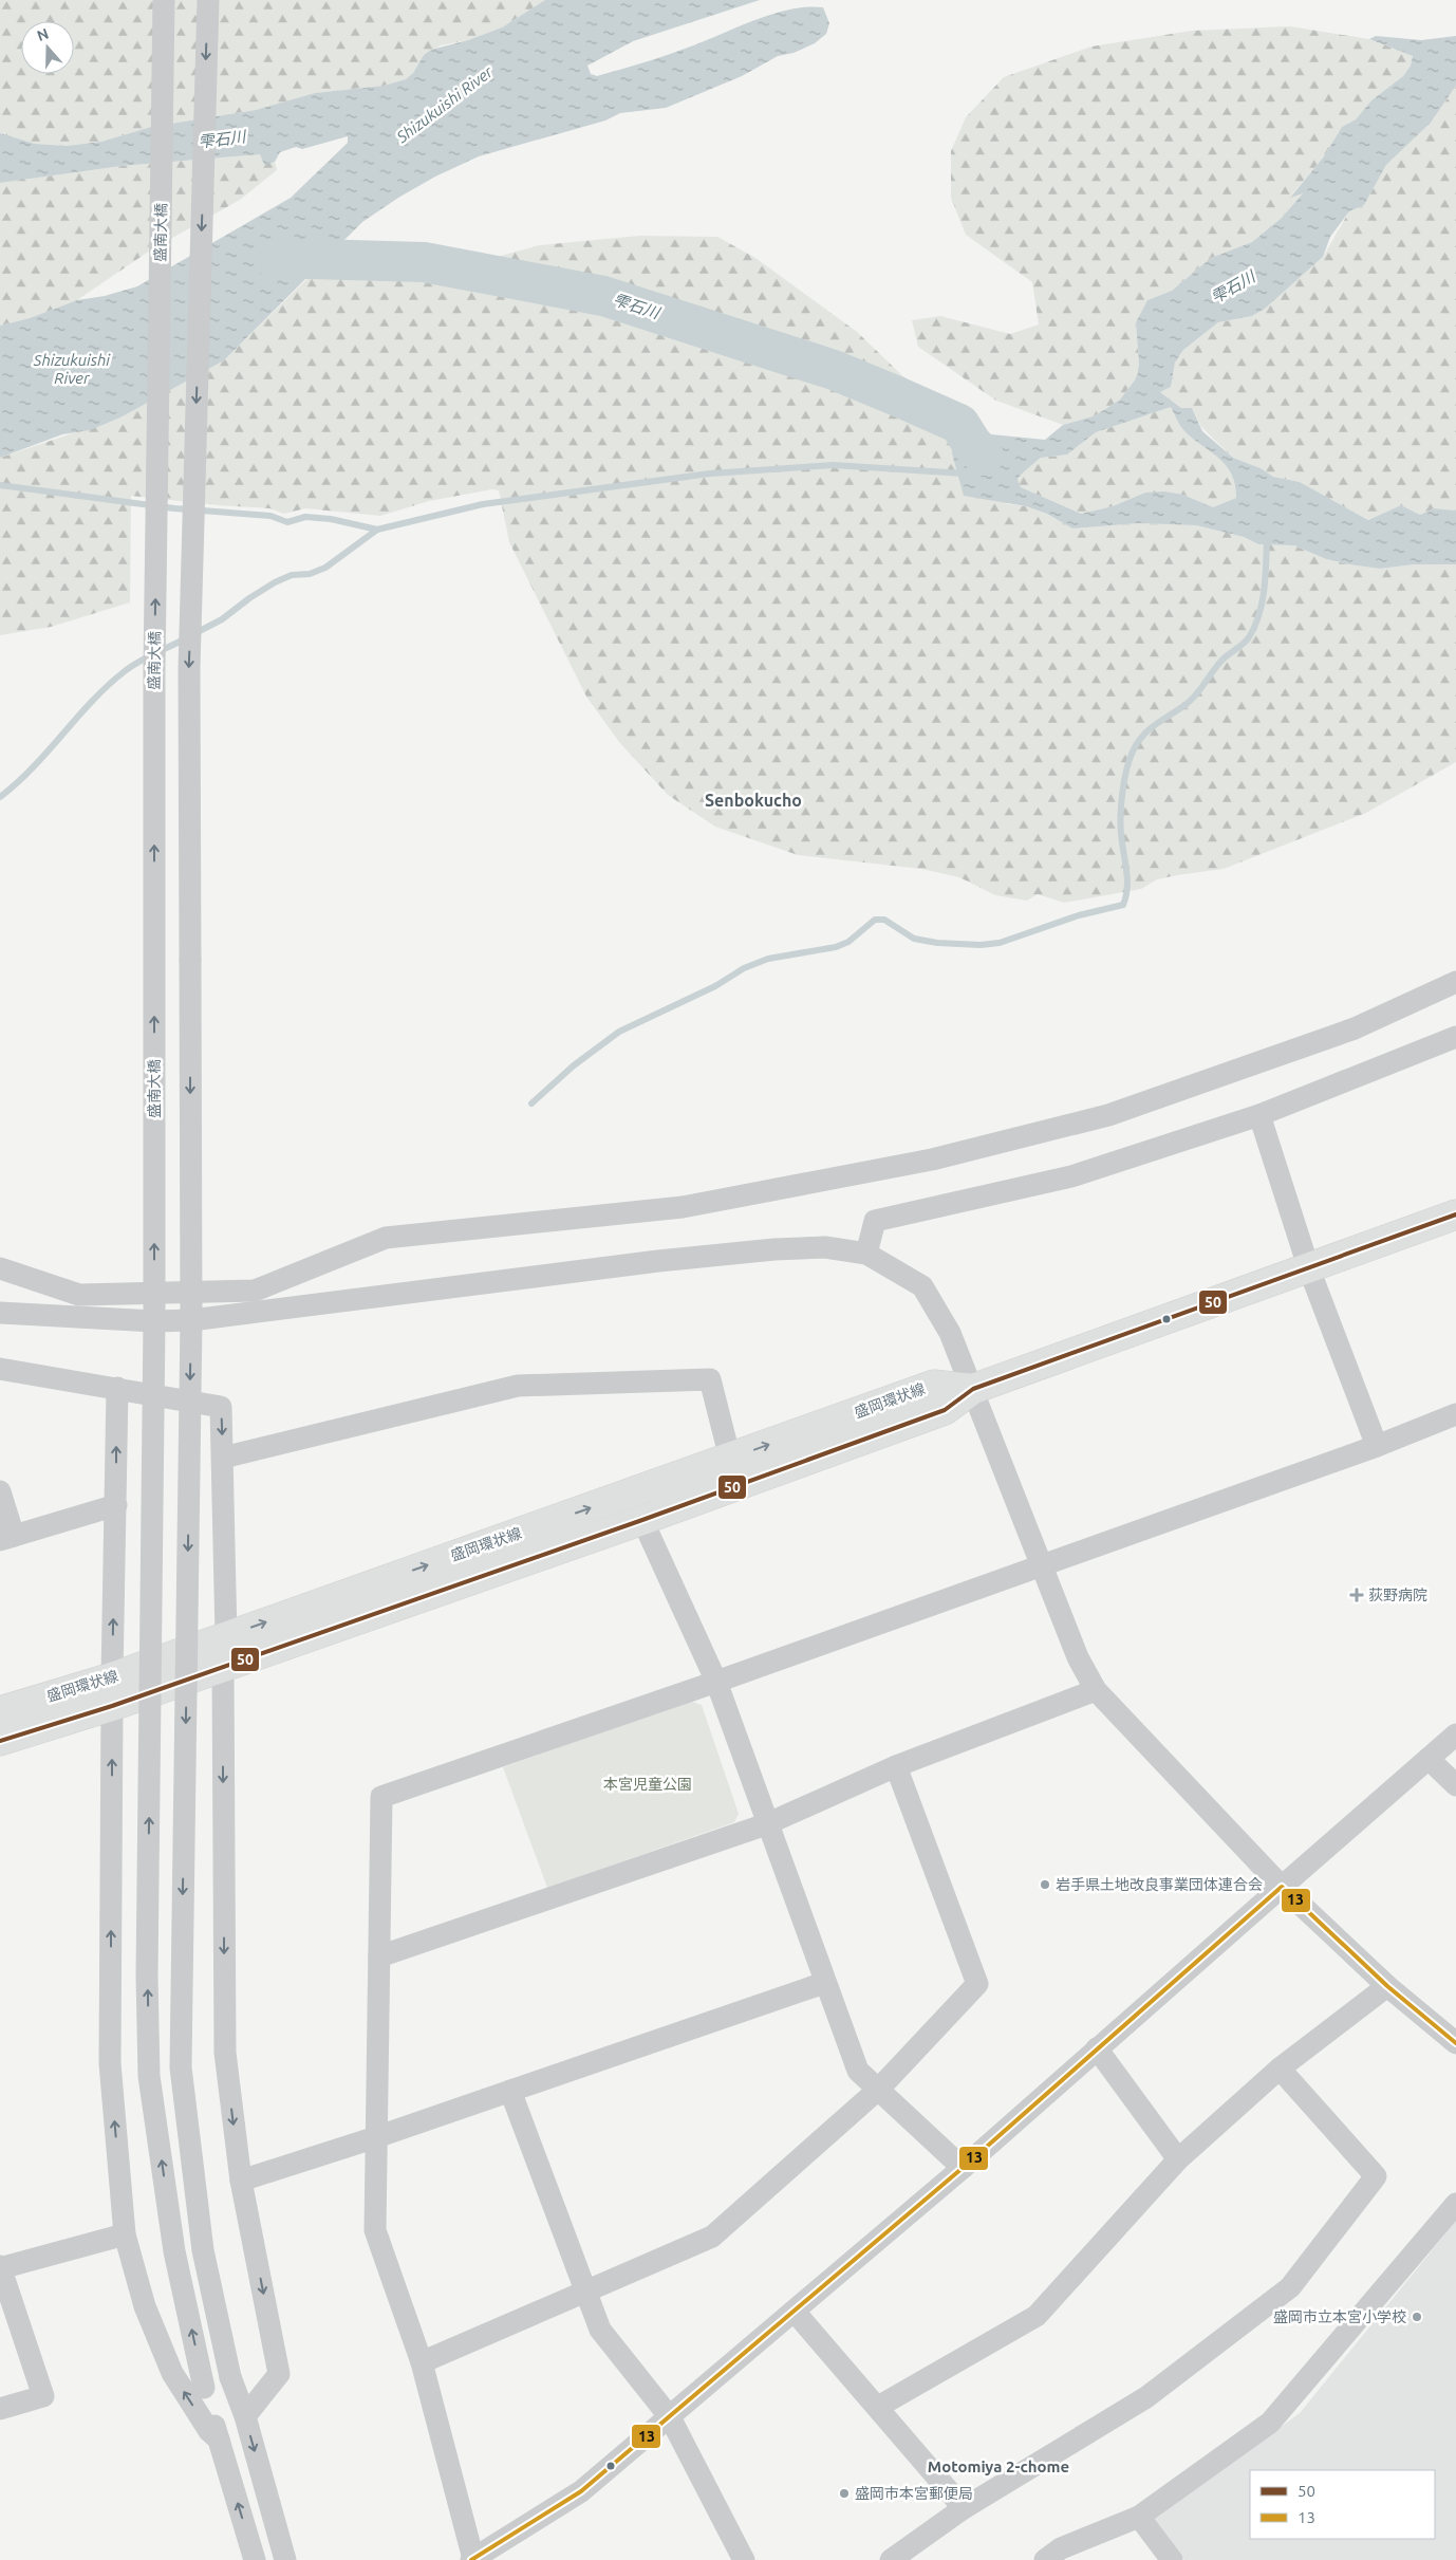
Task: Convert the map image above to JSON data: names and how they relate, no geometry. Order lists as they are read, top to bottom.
{
  "streets": {
    "main road": ["盛岡環状線"],
    "street": ["盛南大橋"]
  },
  "districts": ["Senbokucho", "Motomiya 2-chome"],
  "water": ["Shizukuishi River", "雫石川"],
  "parks": ["本宮児童公園"],
  "places": {
    "health": ["荻野病院"],
    "other": ["岩手県土地改良事業団体連合会", "盛岡市立本宮小学校", "盛岡市本宮郵便局"]
  },
  "lines": ["transit line 50", "transit line 13"],
  "legend": ["50", "13"],
  "north": "top"
}
